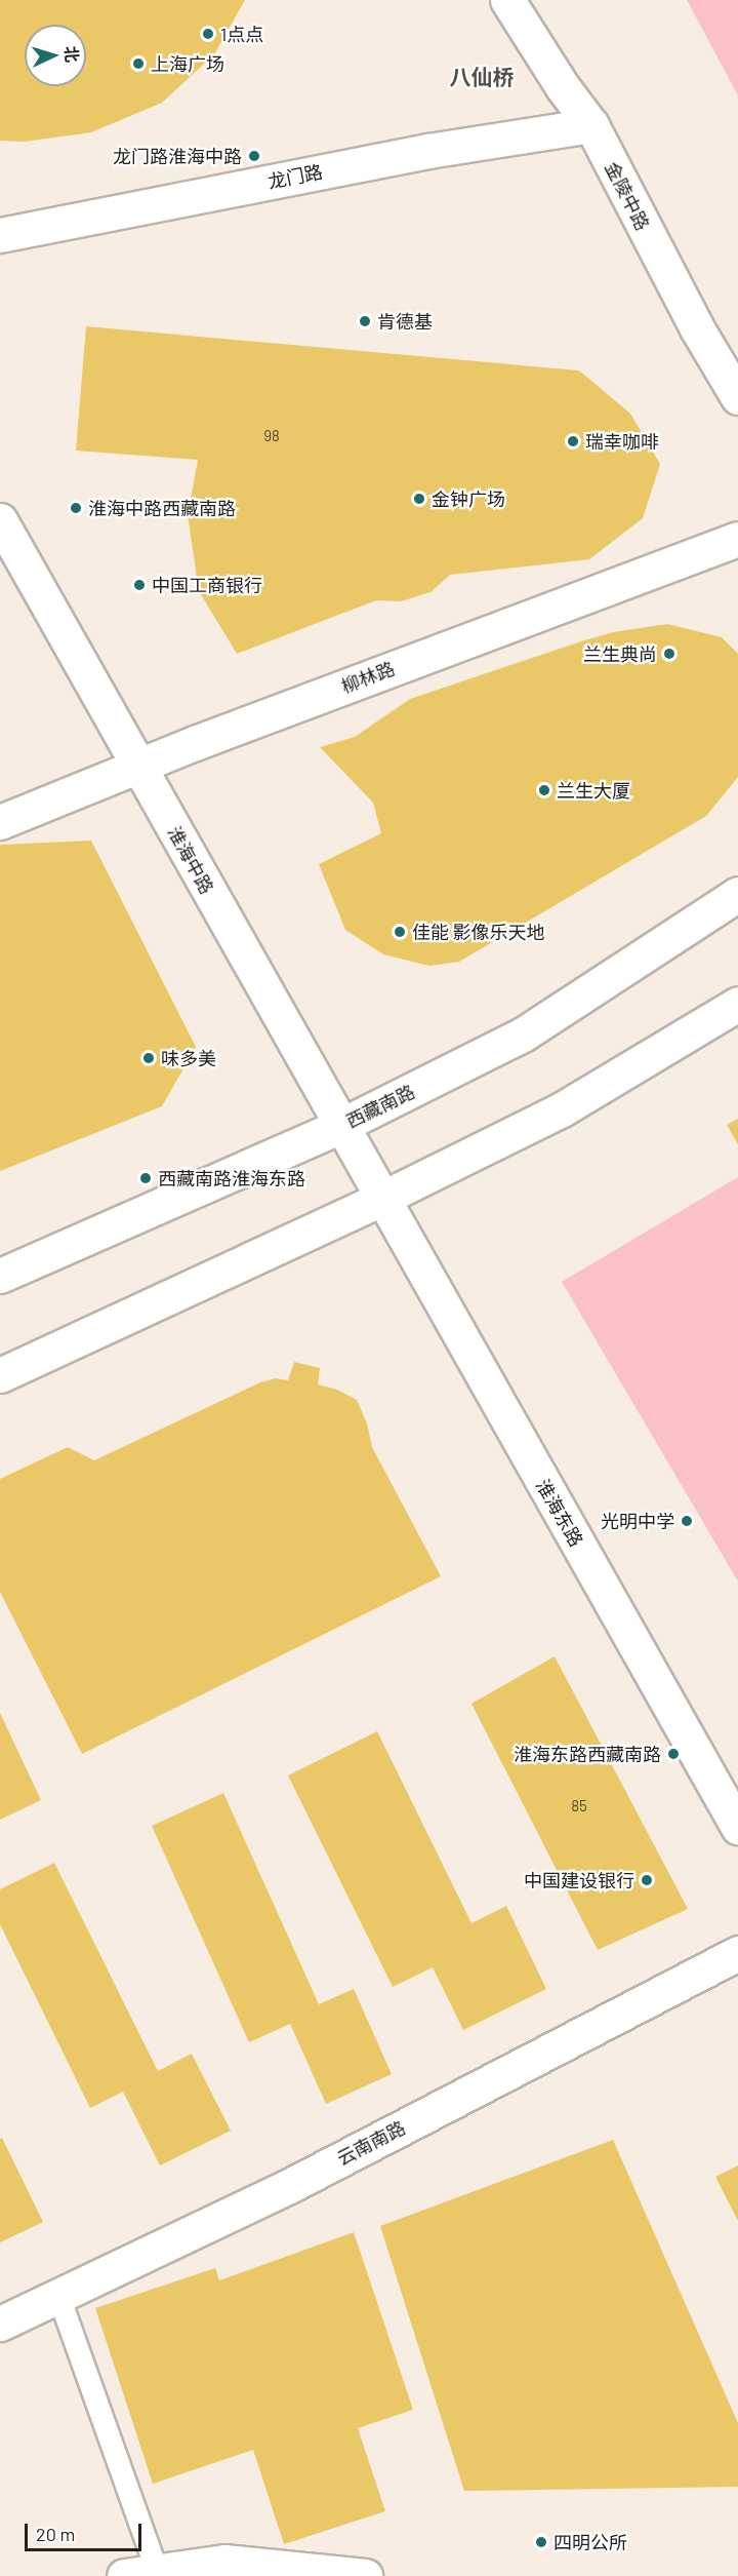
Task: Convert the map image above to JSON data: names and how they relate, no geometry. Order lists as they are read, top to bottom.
{
  "streets": {
    "main road": [
      "龙门路",
      "金陵中路",
      "柳林路",
      "淮海中路",
      "西藏南路",
      "淮海东路",
      "云南南路"
    ]
  },
  "crossings": [
    ["龙门路", "金陵中路"],
    ["柳林路", "淮海中路"],
    ["淮海中路", "西藏南路"],
    ["淮海中路", "淮海东路"]
  ],
  "districts": ["八仙桥"],
  "places": [
    "1点点",
    "上海广场",
    "龙门路淮海中路",
    "肯德基",
    "瑞幸咖啡",
    "金钟广场",
    "淮海中路西藏南路",
    "中国工商银行",
    "兰生典尚",
    "兰生大厦",
    "佳能 影像乐天地",
    "味多美",
    "西藏南路淮海东路",
    "光明中学",
    "淮海东路西藏南路",
    "中国建设银行",
    "四明公所"
  ],
  "house_numbers": ["98", "85"],
  "scale_bar": "20 m",
  "north": "right"
}
